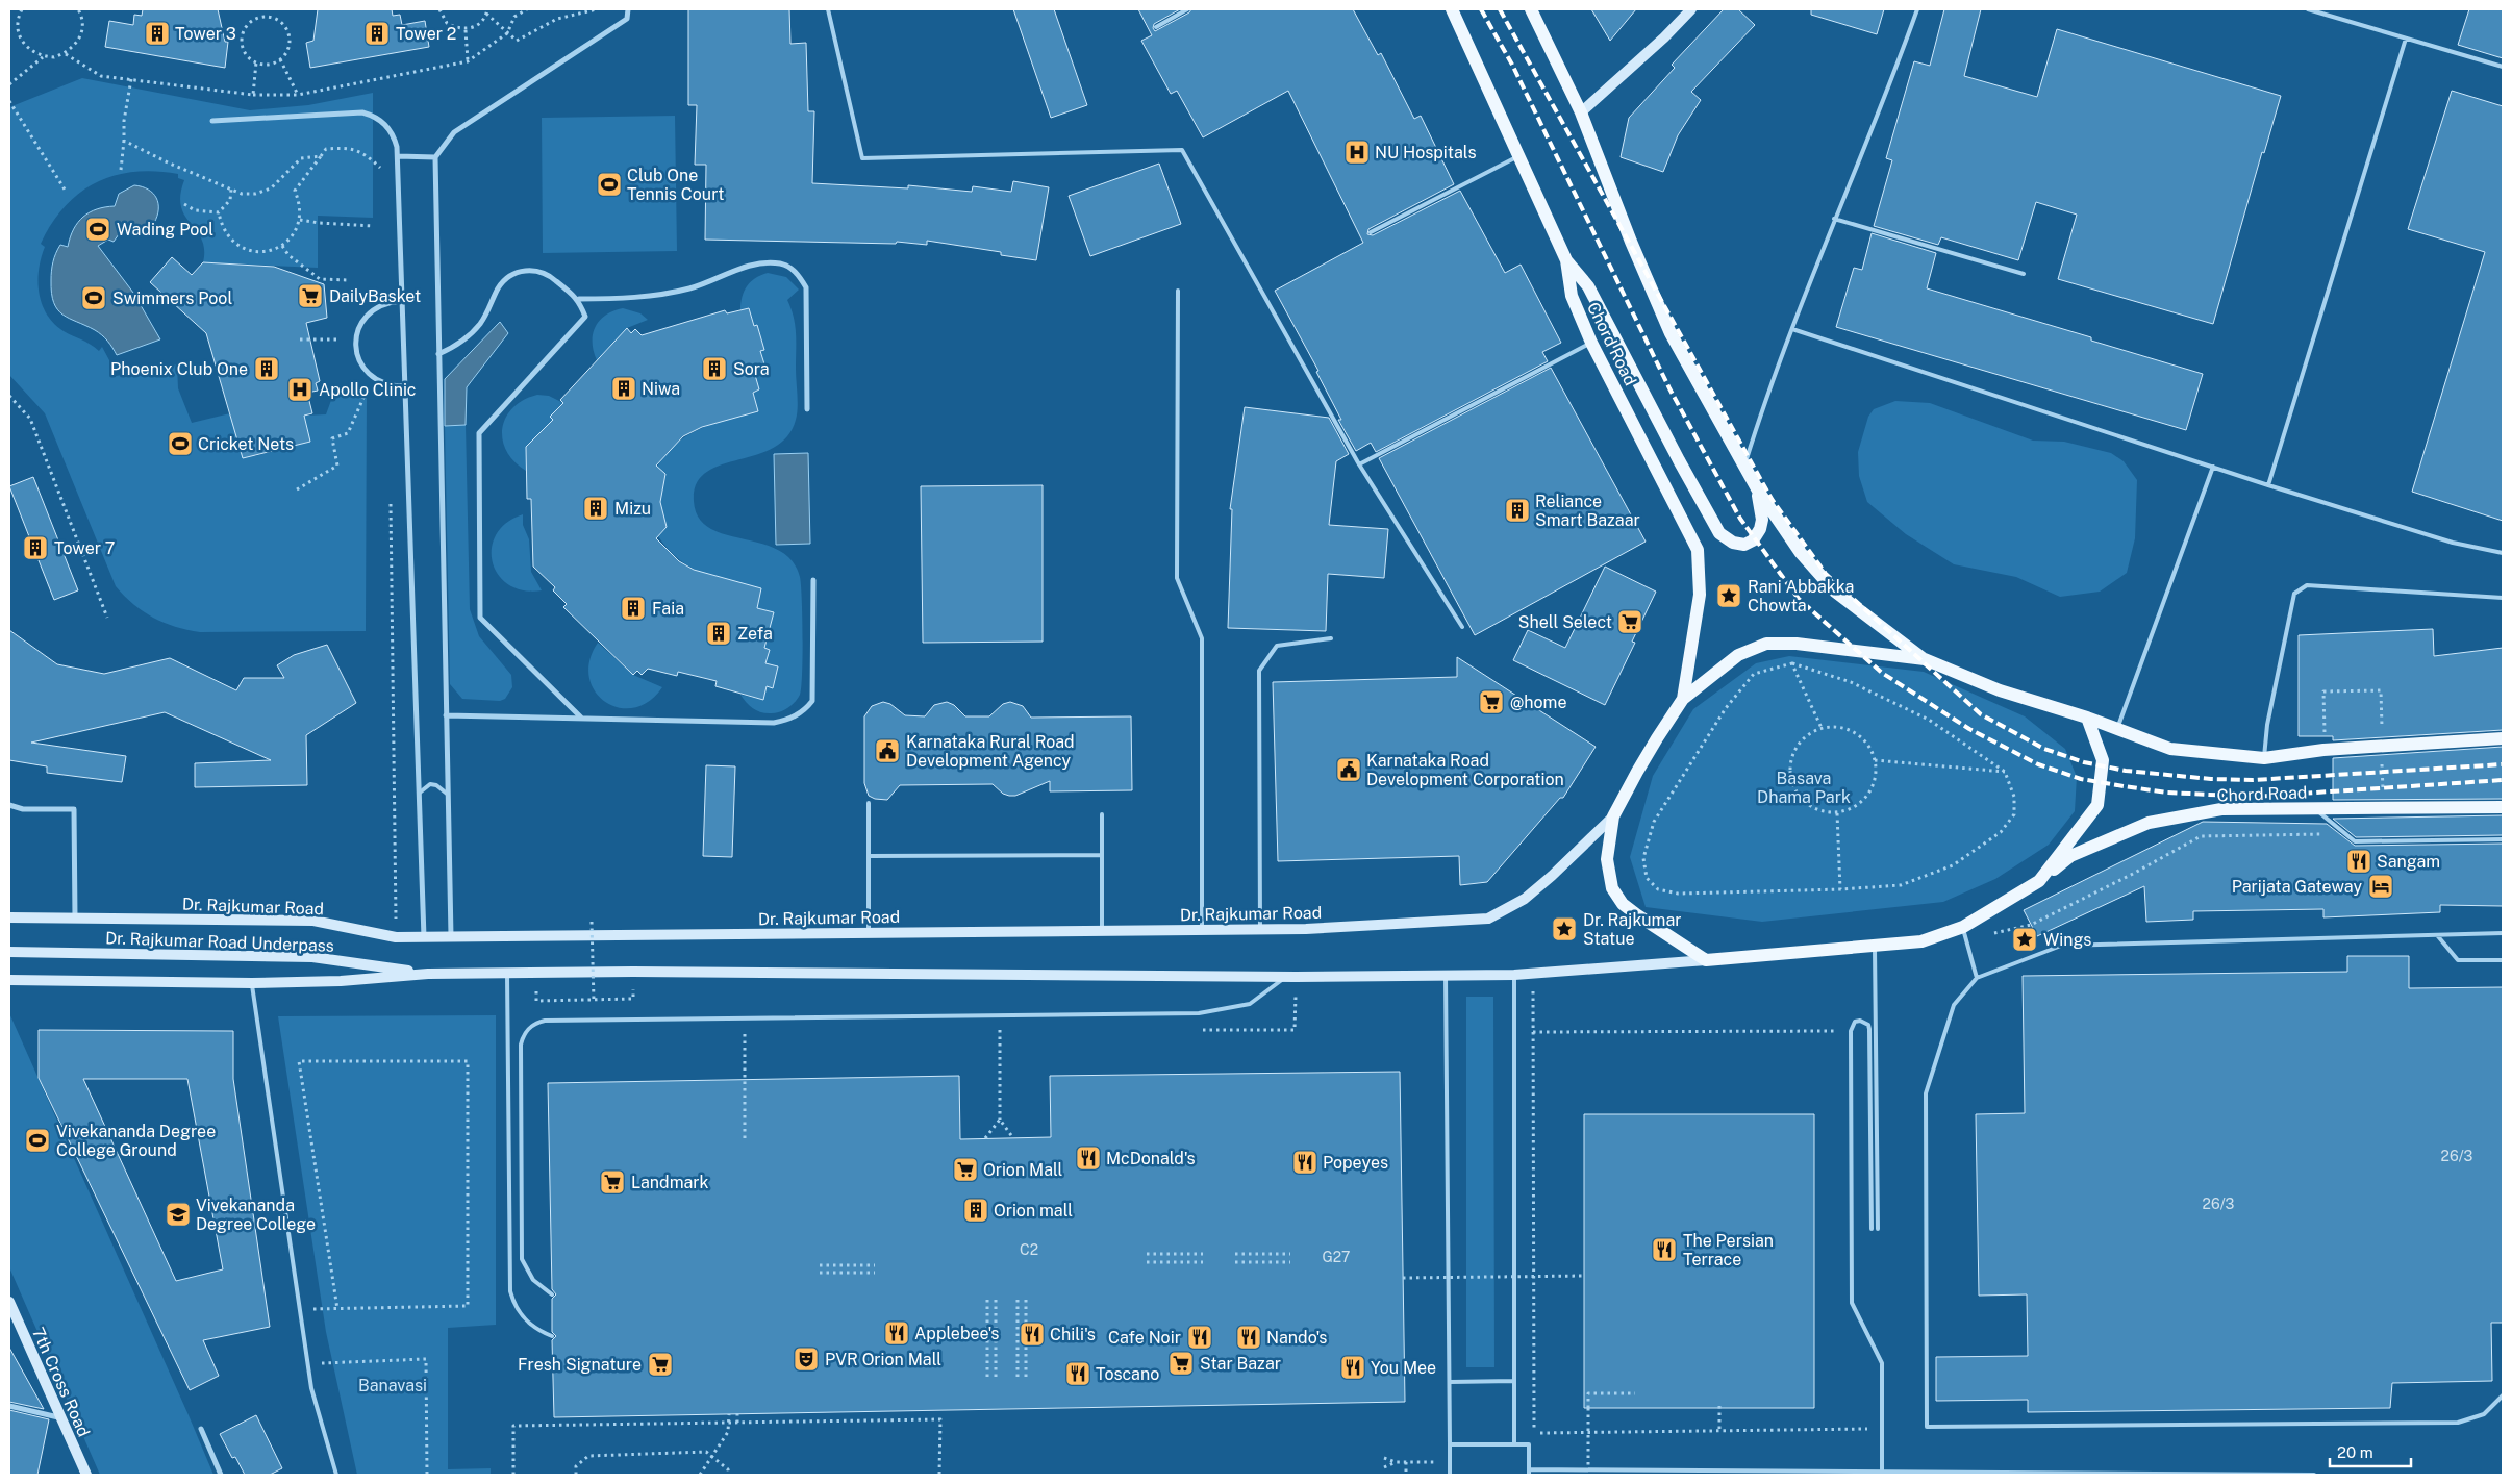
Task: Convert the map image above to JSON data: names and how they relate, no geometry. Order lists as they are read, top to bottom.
{
  "streets": {
    "main road": [
      "Chord Road",
      "Dr. Rajkumar Road",
      "Dr. Rajkumar Road Underpass",
      "7th Cross Road"
    ]
  },
  "parks": ["Basava Dhama Park", "Banavasi"],
  "places": {
    "building": [
      "Tower 3",
      "Tower 2",
      "Phoenix Club One",
      "Sora",
      "Niwa",
      "Mizu",
      "Reliance Smart Bazaar",
      "Tower 7",
      "Faia",
      "Zefa",
      "Orion mall"
    ],
    "hospital": ["NU Hospitals", "Apollo Clinic"],
    "sports": [
      "Club One Tennis Court",
      "Wading Pool",
      "Swimmers Pool",
      "Cricket Nets",
      "Vivekananda Degree College Ground"
    ],
    "supermarket": [
      "DailyBasket",
      "Shell Select",
      "@home",
      "Orion Mall",
      "Landmark",
      "Star Bazar",
      "Fresh Signature"
    ],
    "place": ["Rani Abbakka Chowta", "Dr. Rajkumar Statue", "Wings"],
    "public building": ["Karnataka Rural Road Development Agency", "Karnataka Road Development Corporation"],
    "restaurant": [
      "Sangam",
      "McDonald's",
      "Popeyes",
      "The Persian Terrace",
      "Applebee's",
      "Chili's",
      "Cafe Noir",
      "Nando's",
      "You Mee",
      "Toscano"
    ],
    "hotel": ["Parijata Gateway"],
    "school or university": ["Vivekananda Degree College"],
    "theatre": ["PVR Orion Mall"]
  },
  "house_numbers": [
    "26/3",
    "26/3",
    "C2",
    "G27"
  ],
  "scale_bar": "20 m"
}
